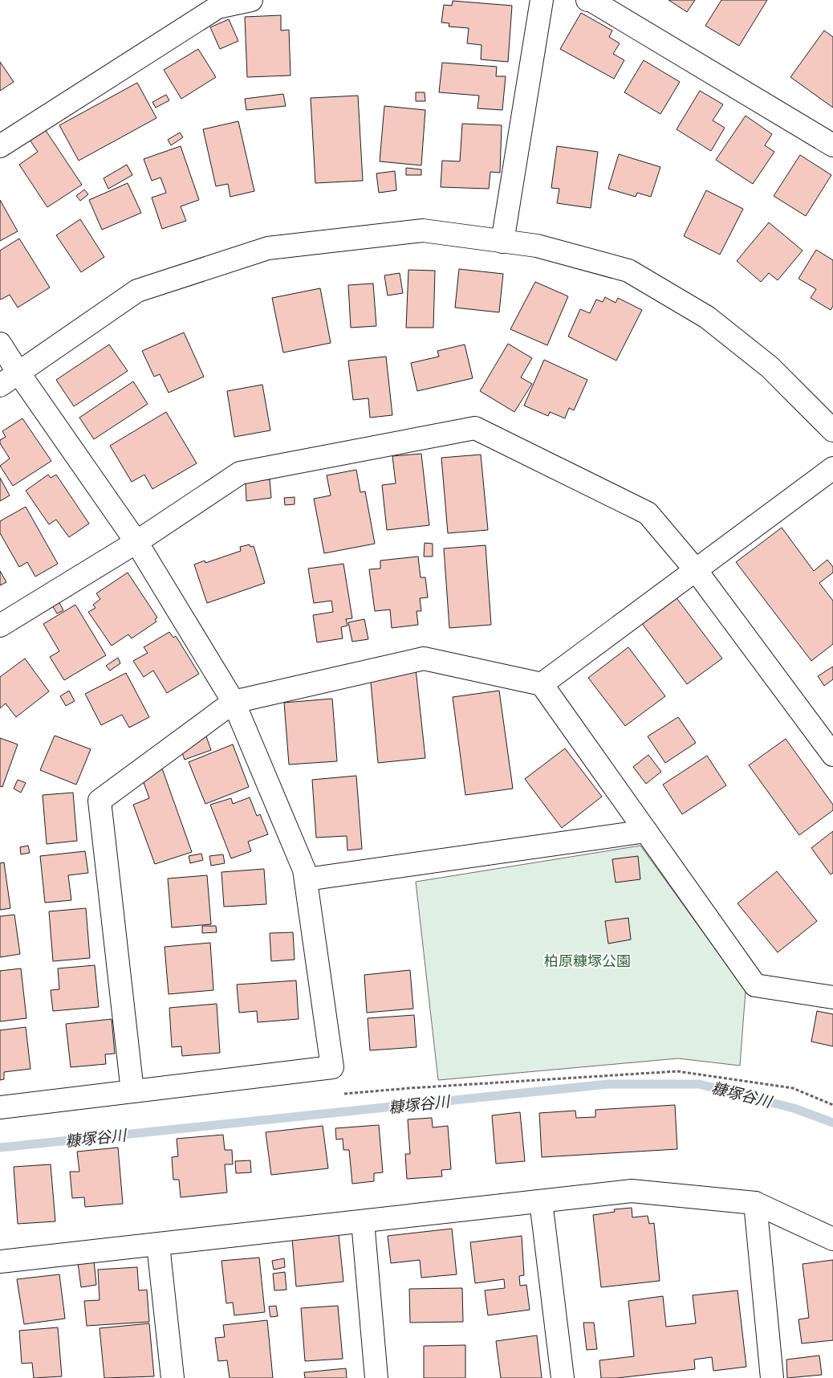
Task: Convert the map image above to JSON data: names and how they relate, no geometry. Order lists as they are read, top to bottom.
{
  "water": ["糠塚谷川"],
  "parks": ["柏原糠塚公園"]
}
